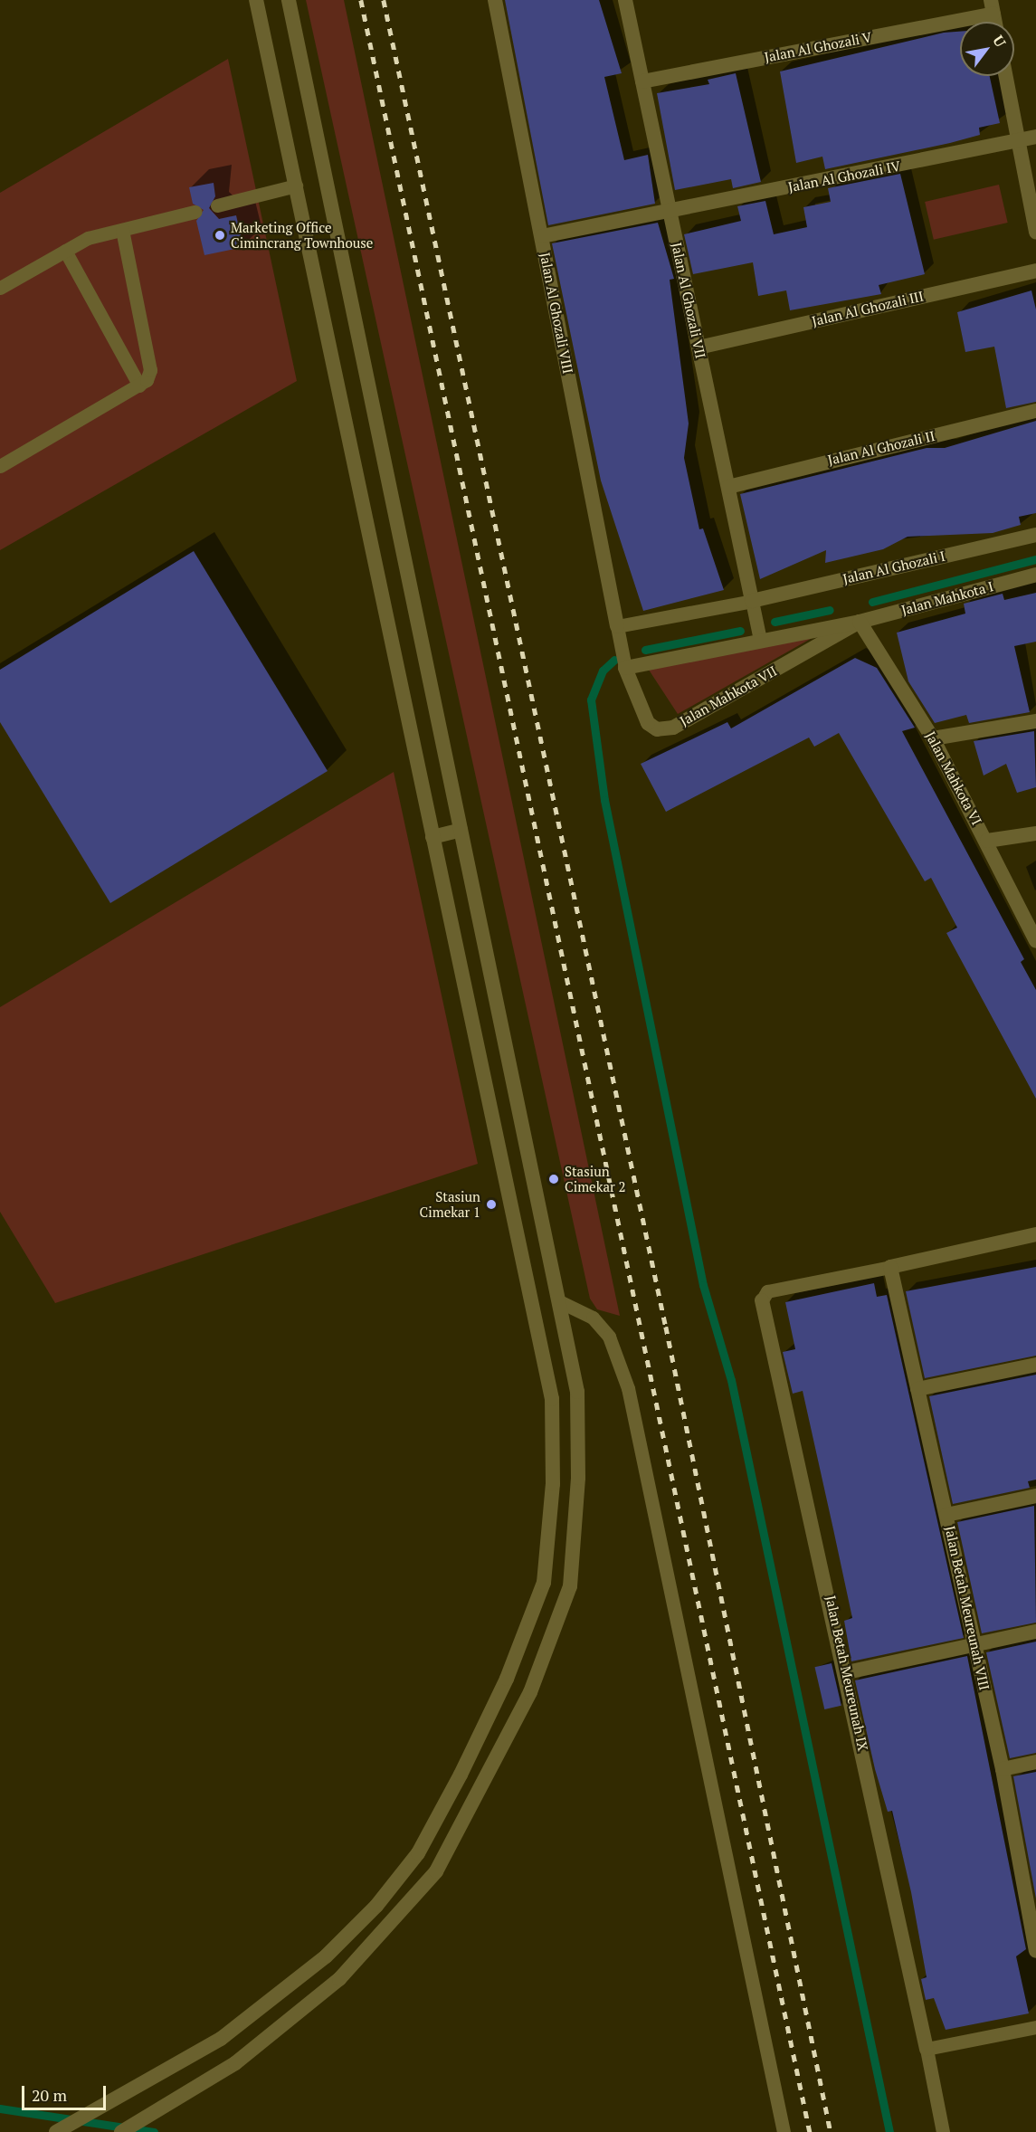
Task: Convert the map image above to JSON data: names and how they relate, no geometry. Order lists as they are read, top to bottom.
{
  "streets": {
    "street": [
      "Jalan Al Ghozali V",
      "Jalan Al Ghozali IV",
      "Jalan Al Ghozali VII",
      "Jalan Al Ghozali III",
      "Jalan Al Ghozali VIII",
      "Jalan Al Ghozali II",
      "Jalan Al Ghozali I",
      "Jalan Mahkota I",
      "Jalan Mahkota VII",
      "Jalan Mahkota VI",
      "Jalan Betah Meureunah VIII",
      "Jalan Betah Meureunah IX"
    ]
  },
  "crossings": [
    ["Jalan Al Ghozali V", "Jalan Al Ghozali VII"],
    ["Jalan Al Ghozali IV", "Jalan Al Ghozali VII"],
    ["Jalan Al Ghozali IV", "Jalan Al Ghozali VIII"],
    ["Jalan Al Ghozali VII", "Jalan Al Ghozali III"],
    ["Jalan Al Ghozali VII", "Jalan Al Ghozali II"],
    ["Jalan Al Ghozali VII", "Jalan Al Ghozali I"],
    ["Jalan Mahkota I", "Jalan Mahkota VII"],
    ["Jalan Mahkota I", "Jalan Mahkota VI"],
    ["Jalan Mahkota VII", "Jalan Mahkota VI"]
  ],
  "places": ["Marketing Office Cimincrang Townhouse", "Stasiun Cimekar 2", "Stasiun Cimekar 1"],
  "scale_bar": "20 m",
  "north": "top right"
}
